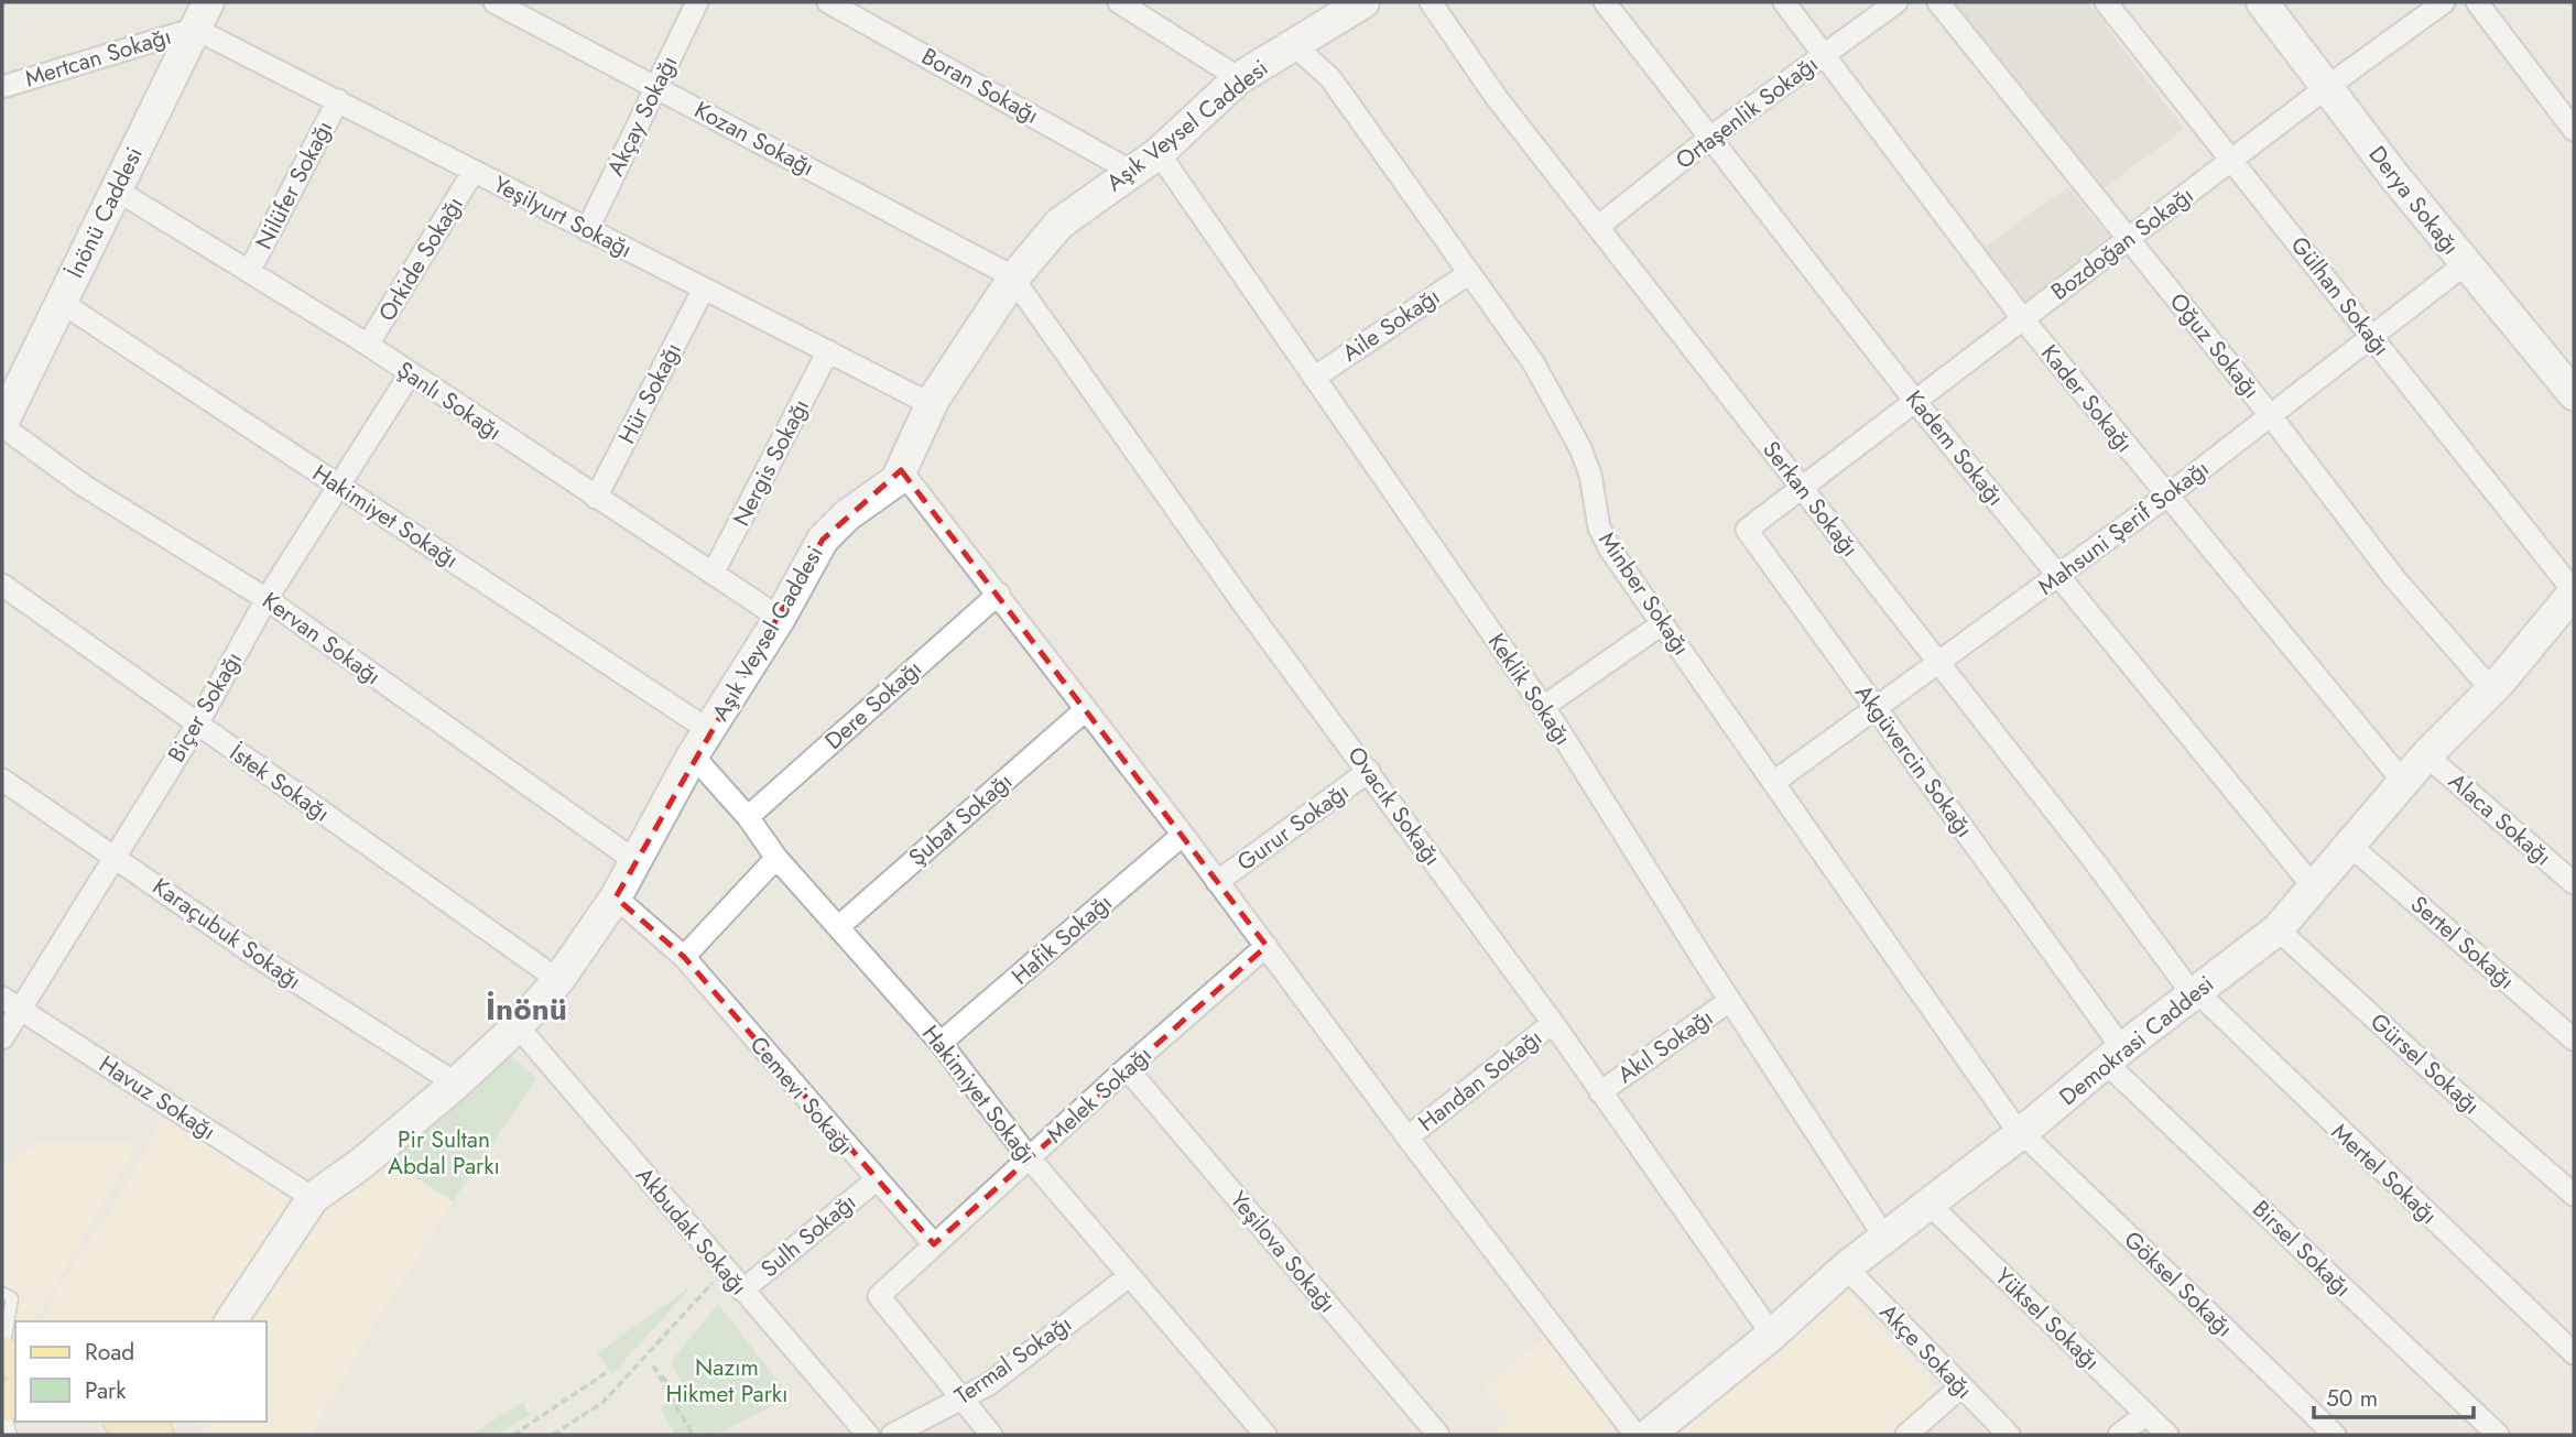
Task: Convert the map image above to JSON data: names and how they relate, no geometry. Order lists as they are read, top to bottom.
{
  "streets": {
    "street": [
      "Mertcan Sokağı",
      "Boran Sokağı",
      "Ortaşenlik Sokağı",
      "Akçay Sokağı",
      "Aşık Veysel Caddesi",
      "Kozan Sokağı",
      "Nilüfer Sokağı",
      "Derya Sokağı",
      "İnönü Caddesi",
      "Yeşilyurt Sokağı",
      "Bozdoğan Sokağı",
      "Orkide Sokağı",
      "Gülhan Sokağı",
      "Aile Sokağı",
      "Oğuz Sokağı",
      "Hür Sokağı",
      "Kader Sokağı",
      "Şanlı Sokağı",
      "Kadem Sokağı",
      "Nergis Sokağı",
      "Serkan Sokağı",
      "Hakimiyet Sokağı",
      "Mahsuni Şerif Sokağı",
      "Minber Sokağı",
      "Kervan Sokağı",
      "Keklik Sokağı",
      "Dere Sokağı",
      "Biçer Sokağı",
      "Akgüvercin Sokağı",
      "İstek Sokağı",
      "Ovacık Sokağı",
      "Şubat Sokağı",
      "Alaca Sokağı",
      "Gurur Sokağı",
      "Karaçubuk Sokağı",
      "Hafik Sokağı",
      "Sertel Sokağı",
      "Demokrasi Caddesi",
      "Akıl Sokağı",
      "Gürsel Sokağı",
      "Handan Sokağı",
      "Melek Sokağı",
      "Cemevi Sokağı",
      "Havuz Sokağı",
      "Mertel Sokağı",
      "Akbudak Sokağı",
      "Sulh Sokağı",
      "Birsel Sokağı",
      "Yeşilova Sokağı",
      "Göksel Sokağı",
      "Yüksel Sokağı",
      "Akçe Sokağı",
      "Termal Sokağı"
    ]
  },
  "crossings": [
    ["Mertcan Sokağı", "İnönü Caddesi"],
    ["Mertcan Sokağı", "Yeşilyurt Sokağı"],
    ["Boran Sokağı", "Aşık Veysel Caddesi"],
    ["Ortaşenlik Sokağı", "Kader Sokağı"],
    ["Ortaşenlik Sokağı", "Kadem Sokağı"],
    ["Ortaşenlik Sokağı", "Serkan Sokağı"],
    ["Akçay Sokağı", "Kozan Sokağı"],
    ["Akçay Sokağı", "Yeşilyurt Sokağı"],
    ["Aşık Veysel Caddesi", "Kozan Sokağı"],
    ["Aşık Veysel Caddesi", "Yeşilyurt Sokağı"],
    ["Aşık Veysel Caddesi", "Şanlı Sokağı"],
    ["Aşık Veysel Caddesi", "Hakimiyet Sokağı"],
    ["Aşık Veysel Caddesi", "Minber Sokağı"],
    ["Aşık Veysel Caddesi", "Kervan Sokağı"],
    ["Aşık Veysel Caddesi", "Keklik Sokağı"],
    ["Aşık Veysel Caddesi", "İstek Sokağı"],
    ["Aşık Veysel Caddesi", "Ovacık Sokağı"],
    ["Aşık Veysel Caddesi", "Karaçubuk Sokağı"],
    ["Aşık Veysel Caddesi", "Cemevi Sokağı"],
    ["Aşık Veysel Caddesi", "Havuz Sokağı"],
    ["Aşık Veysel Caddesi", "Akbudak Sokağı"],
    ["Kozan Sokağı", "Ovacık Sokağı"],
    ["Nilüfer Sokağı", "Yeşilyurt Sokağı"],
    ["Nilüfer Sokağı", "Şanlı Sokağı"],
    ["Derya Sokağı", "Bozdoğan Sokağı"],
    ["Derya Sokağı", "Mahsuni Şerif Sokağı"],
    ["İnönü Caddesi", "Yeşilyurt Sokağı"],
    ["İnönü Caddesi", "Şanlı Sokağı"],
    ["İnönü Caddesi", "Hakimiyet Sokağı"],
    ["İnönü Caddesi", "Kervan Sokağı"],
    ["Yeşilyurt Sokağı", "Orkide Sokağı"],
    ["Yeşilyurt Sokağı", "Hür Sokağı"],
    ["Yeşilyurt Sokağı", "Nergis Sokağı"],
    ["Bozdoğan Sokağı", "Gülhan Sokağı"],
    ["Bozdoğan Sokağı", "Oğuz Sokağı"],
    ["Bozdoğan Sokağı", "Kader Sokağı"],
    ["Bozdoğan Sokağı", "Kadem Sokağı"],
    ["Bozdoğan Sokağı", "Serkan Sokağı"],
    ["Bozdoğan Sokağı", "Akgüvercin Sokağı"],
    ["Orkide Sokağı", "Şanlı Sokağı"],
    ["Gülhan Sokağı", "Mahsuni Şerif Sokağı"],
    ["Gülhan Sokağı", "Demokrasi Caddesi"],
    ["Aile Sokağı", "Minber Sokağı"],
    ["Aile Sokağı", "Keklik Sokağı"],
    ["Oğuz Sokağı", "Mahsuni Şerif Sokağı"],
    ["Hür Sokağı", "Şanlı Sokağı"],
    ["Kader Sokağı", "Mahsuni Şerif Sokağı"],
    ["Kader Sokağı", "Demokrasi Caddesi"],
    ["Şanlı Sokağı", "Nergis Sokağı"],
    ["Şanlı Sokağı", "Biçer Sokağı"],
    ["Kadem Sokağı", "Mahsuni Şerif Sokağı"],
    ["Kadem Sokağı", "Demokrasi Caddesi"],
    ["Serkan Sokağı", "Mahsuni Şerif Sokağı"],
    ["Serkan Sokağı", "Akgüvercin Sokağı"],
    ["Serkan Sokağı", "Demokrasi Caddesi"],
    ["Serkan Sokağı", "Mertel Sokağı"],
    ["Hakimiyet Sokağı", "Dere Sokağı"],
    ["Hakimiyet Sokağı", "Biçer Sokağı"],
    ["Hakimiyet Sokağı", "Şubat Sokağı"],
    ["Hakimiyet Sokağı", "Hafik Sokağı"],
    ["Hakimiyet Sokağı", "Melek Sokağı"],
    ["Hakimiyet Sokağı", "Termal Sokağı"],
    ["Mahsuni Şerif Sokağı", "Minber Sokağı"],
    ["Mahsuni Şerif Sokağı", "Akgüvercin Sokağı"],
    ["Minber Sokağı", "Demokrasi Caddesi"],
    ["Minber Sokağı", "Göksel Sokağı"],
    ["Kervan Sokağı", "Biçer Sokağı"],
    ["Keklik Sokağı", "Demokrasi Caddesi"],
    ["Keklik Sokağı", "Akıl Sokağı"],
    ["Biçer Sokağı", "İstek Sokağı"],
    ["Biçer Sokağı", "Karaçubuk Sokağı"],
    ["Biçer Sokağı", "Havuz Sokağı"],
    ["Akgüvercin Sokağı", "Demokrasi Caddesi"],
    ["Akgüvercin Sokağı", "Birsel Sokağı"],
    ["Ovacık Sokağı", "Gurur Sokağı"],
    ["Ovacık Sokağı", "Demokrasi Caddesi"],
    ["Ovacık Sokağı", "Akıl Sokağı"],
    ["Ovacık Sokağı", "Handan Sokağı"],
    ["Alaca Sokağı", "Demokrasi Caddesi"],
    ["Sertel Sokağı", "Demokrasi Caddesi"],
    ["Demokrasi Caddesi", "Gürsel Sokağı"],
    ["Demokrasi Caddesi", "Mertel Sokağı"],
    ["Demokrasi Caddesi", "Birsel Sokağı"],
    ["Demokrasi Caddesi", "Göksel Sokağı"],
    ["Demokrasi Caddesi", "Yüksel Sokağı"],
    ["Demokrasi Caddesi", "Akçe Sokağı"],
    ["Melek Sokağı", "Cemevi Sokağı"],
    ["Melek Sokağı", "Yeşilova Sokağı"],
    ["Cemevi Sokağı", "Sulh Sokağı"],
    ["Akbudak Sokağı", "Sulh Sokağı"]
  ],
  "districts": ["İnönü"],
  "parks": ["Pir Sultan Abdal Parkı", "Nazım Hikmet Parkı"],
  "legend": ["Road", "Park"],
  "scale_bar": "50 m"
}
